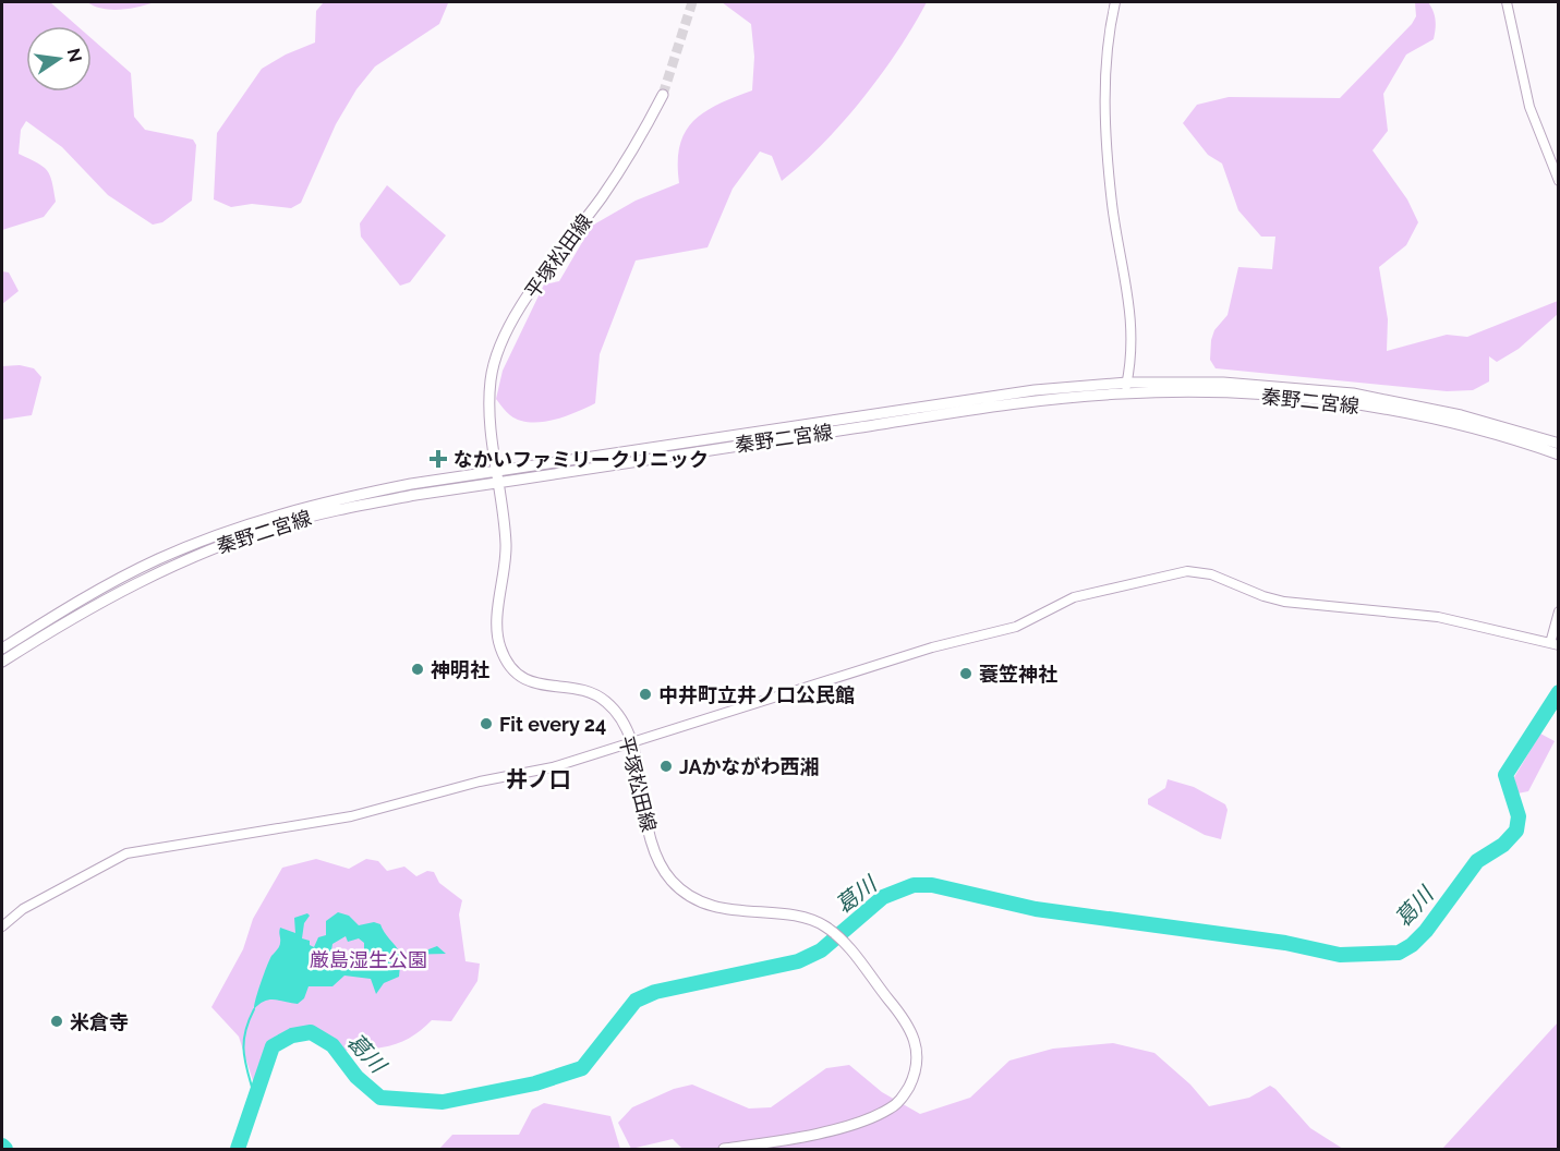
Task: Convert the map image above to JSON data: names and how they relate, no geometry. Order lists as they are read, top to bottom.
{
  "streets": {
    "main road": ["平塚松田線", "秦野二宮線"]
  },
  "crossings": [
    ["平塚松田線", "秦野二宮線"]
  ],
  "districts": ["井ノ口"],
  "water": ["葛川"],
  "parks": ["厳島湿生公園"],
  "places": {
    "health": ["なかいファミリークリニック"],
    "other": [
      "神明社",
      "蓑笠神社",
      "中井町立井ノ口公民館",
      "Fit every 24",
      "JAかながわ西湘",
      "米倉寺"
    ]
  },
  "north": "right"
}
